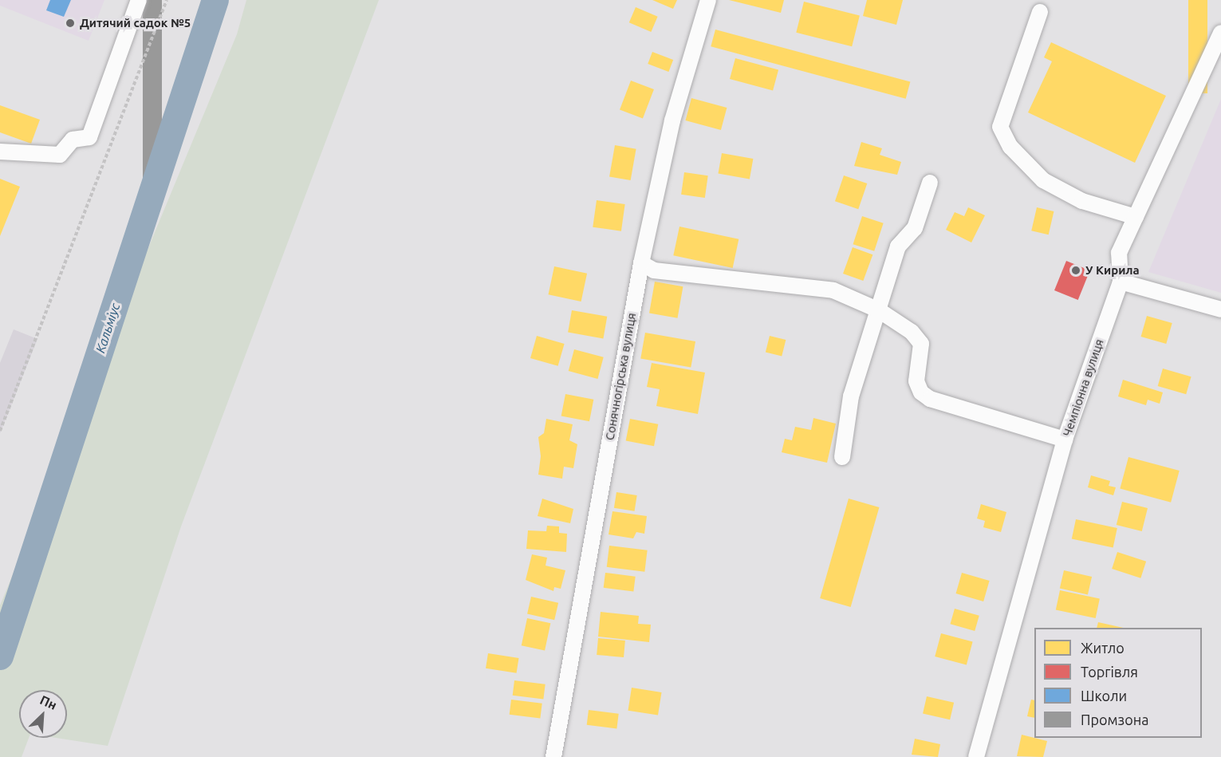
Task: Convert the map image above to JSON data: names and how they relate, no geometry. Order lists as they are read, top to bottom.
{
  "streets": {
    "street": ["Сонячногірська вулиця", "Чемпіонна вулиця"]
  },
  "water": ["Кальміус"],
  "places": ["Дитячий садок №5", "У Кирила"],
  "legend": [
    "Житло",
    "Торгівля",
    "Школи",
    "Промзона"
  ],
  "north": "top right"
}
